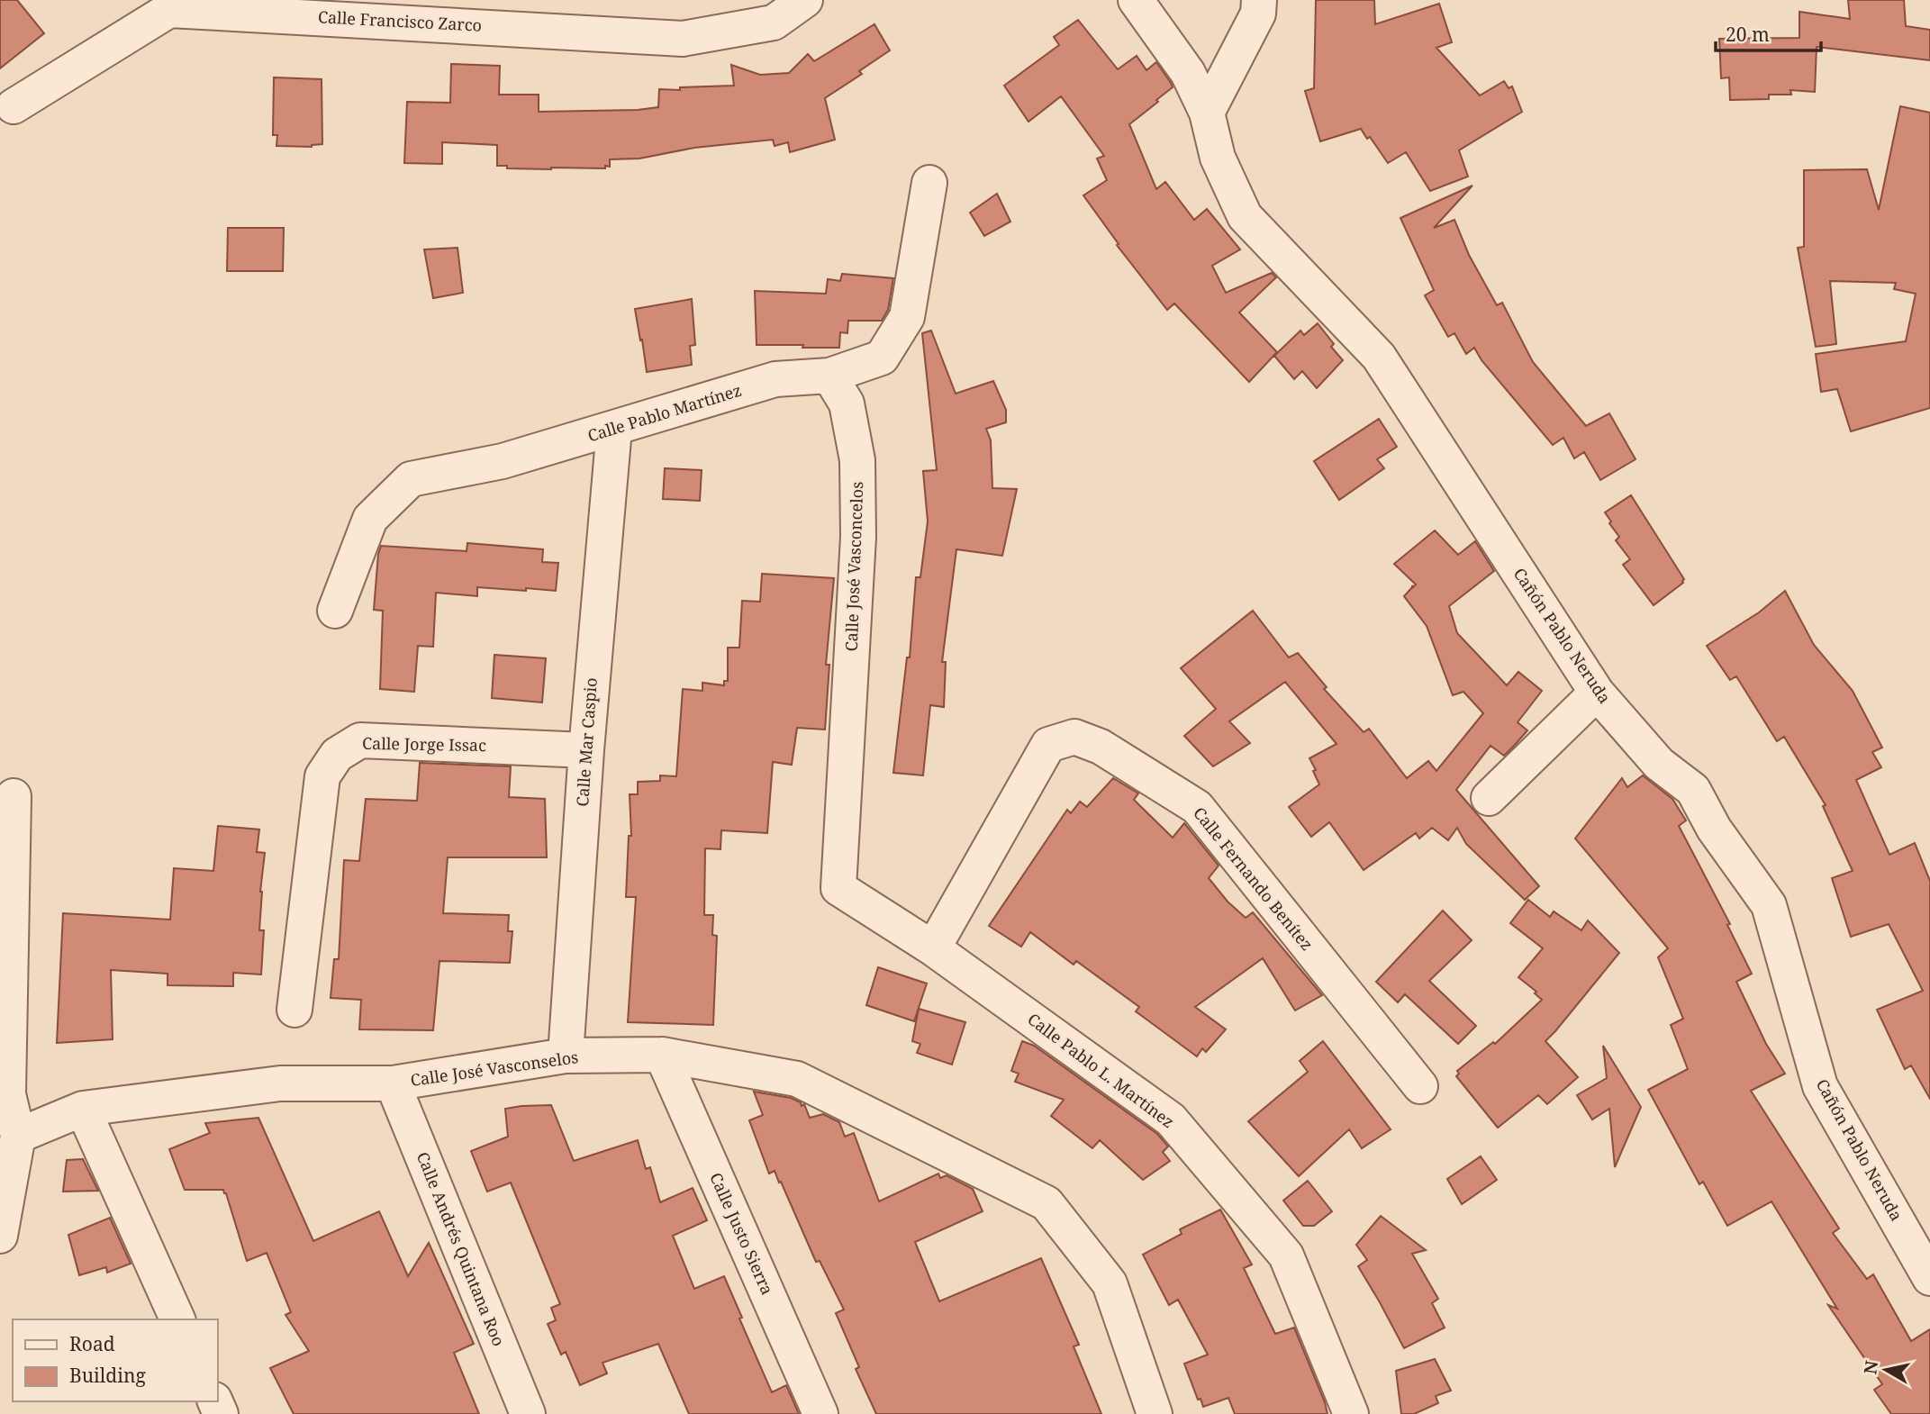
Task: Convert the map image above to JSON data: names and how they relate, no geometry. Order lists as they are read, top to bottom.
{
  "streets": {
    "street": [
      "Calle Francisco Zarco",
      "Calle Pablo Martínez",
      "Calle José Vasconcelos",
      "Cañón Pablo Neruda",
      "Calle Mar Caspio",
      "Calle Jorge Issac",
      "Calle Fernando Benítez",
      "Calle José Vasconselos",
      "Calle Pablo L. Martínez",
      "Calle Justo Sierra",
      "Calle Andrés Quintana Roo"
    ]
  },
  "crossings": [
    ["Calle Pablo Martínez", "Calle José Vasconcelos"],
    ["Calle Pablo Martínez", "Calle Mar Caspio"],
    ["Calle José Vasconcelos", "Calle Pablo L. Martínez"],
    ["Calle Mar Caspio", "Calle Jorge Issac"],
    ["Calle Mar Caspio", "Calle José Vasconselos"],
    ["Calle Fernando Benítez", "Calle Pablo L. Martínez"],
    ["Calle José Vasconselos", "Calle Justo Sierra"],
    ["Calle José Vasconselos", "Calle Andrés Quintana Roo"]
  ],
  "legend": ["Road", "Building"],
  "scale_bar": "20 m",
  "north": "left"
}
